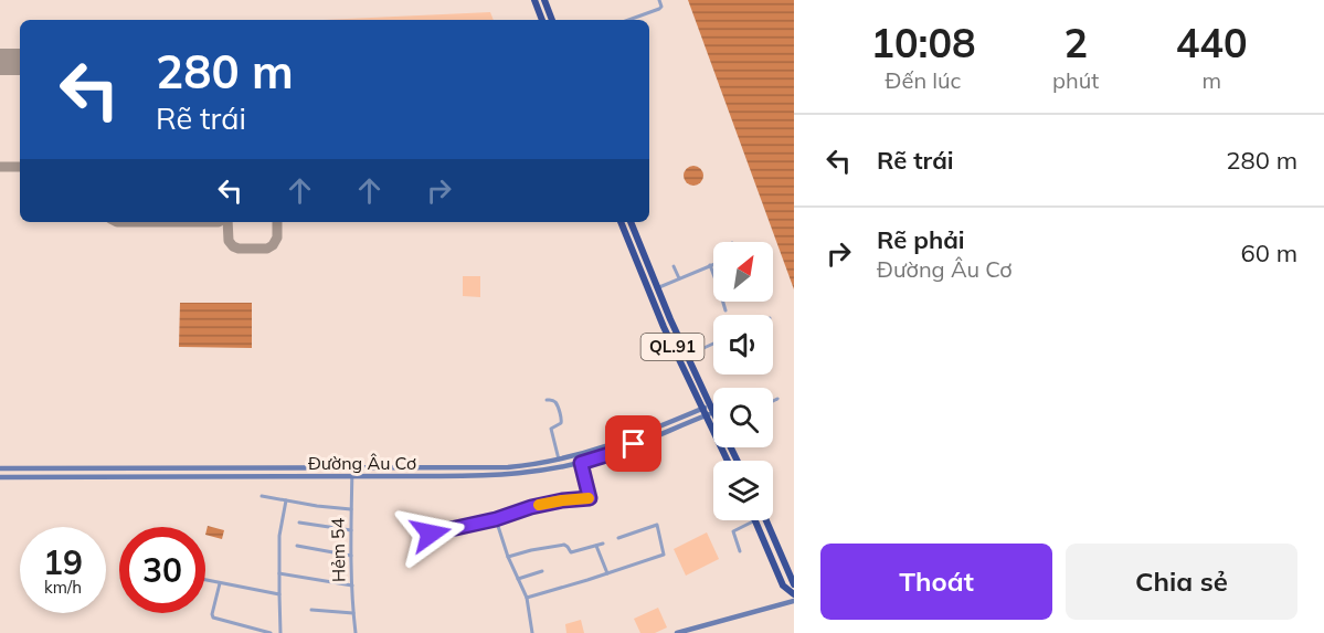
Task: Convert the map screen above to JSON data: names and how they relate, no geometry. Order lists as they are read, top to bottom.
{
  "streets": {
    "highway": ["QL.91"],
    "street": ["Đường Âu Cơ", "Hẻm 54"]
  },
  "crossings": [
    ["QL.91", "Đường Âu Cơ"],
    ["Đường Âu Cơ", "Hẻm 54"]
  ],
  "north": "top right",
  "page": {
    "eta": [
      "10:08",
      "Đến lúc",
      "2",
      "phút",
      "440",
      "m"
    ],
    "turn": ["280 m", "Rẽ trái"],
    "list": [
      {
        "name": "Rẽ trái",
        "value": "280 m"
      },
      {
        "name": "Rẽ phải",
        "note": "Đường Âu Cơ",
        "value": "60 m"
      }
    ],
    "speed": "19 km/h",
    "limit": "30",
    "buttons": ["Thoát", "Chia sẻ"]
  }
}
